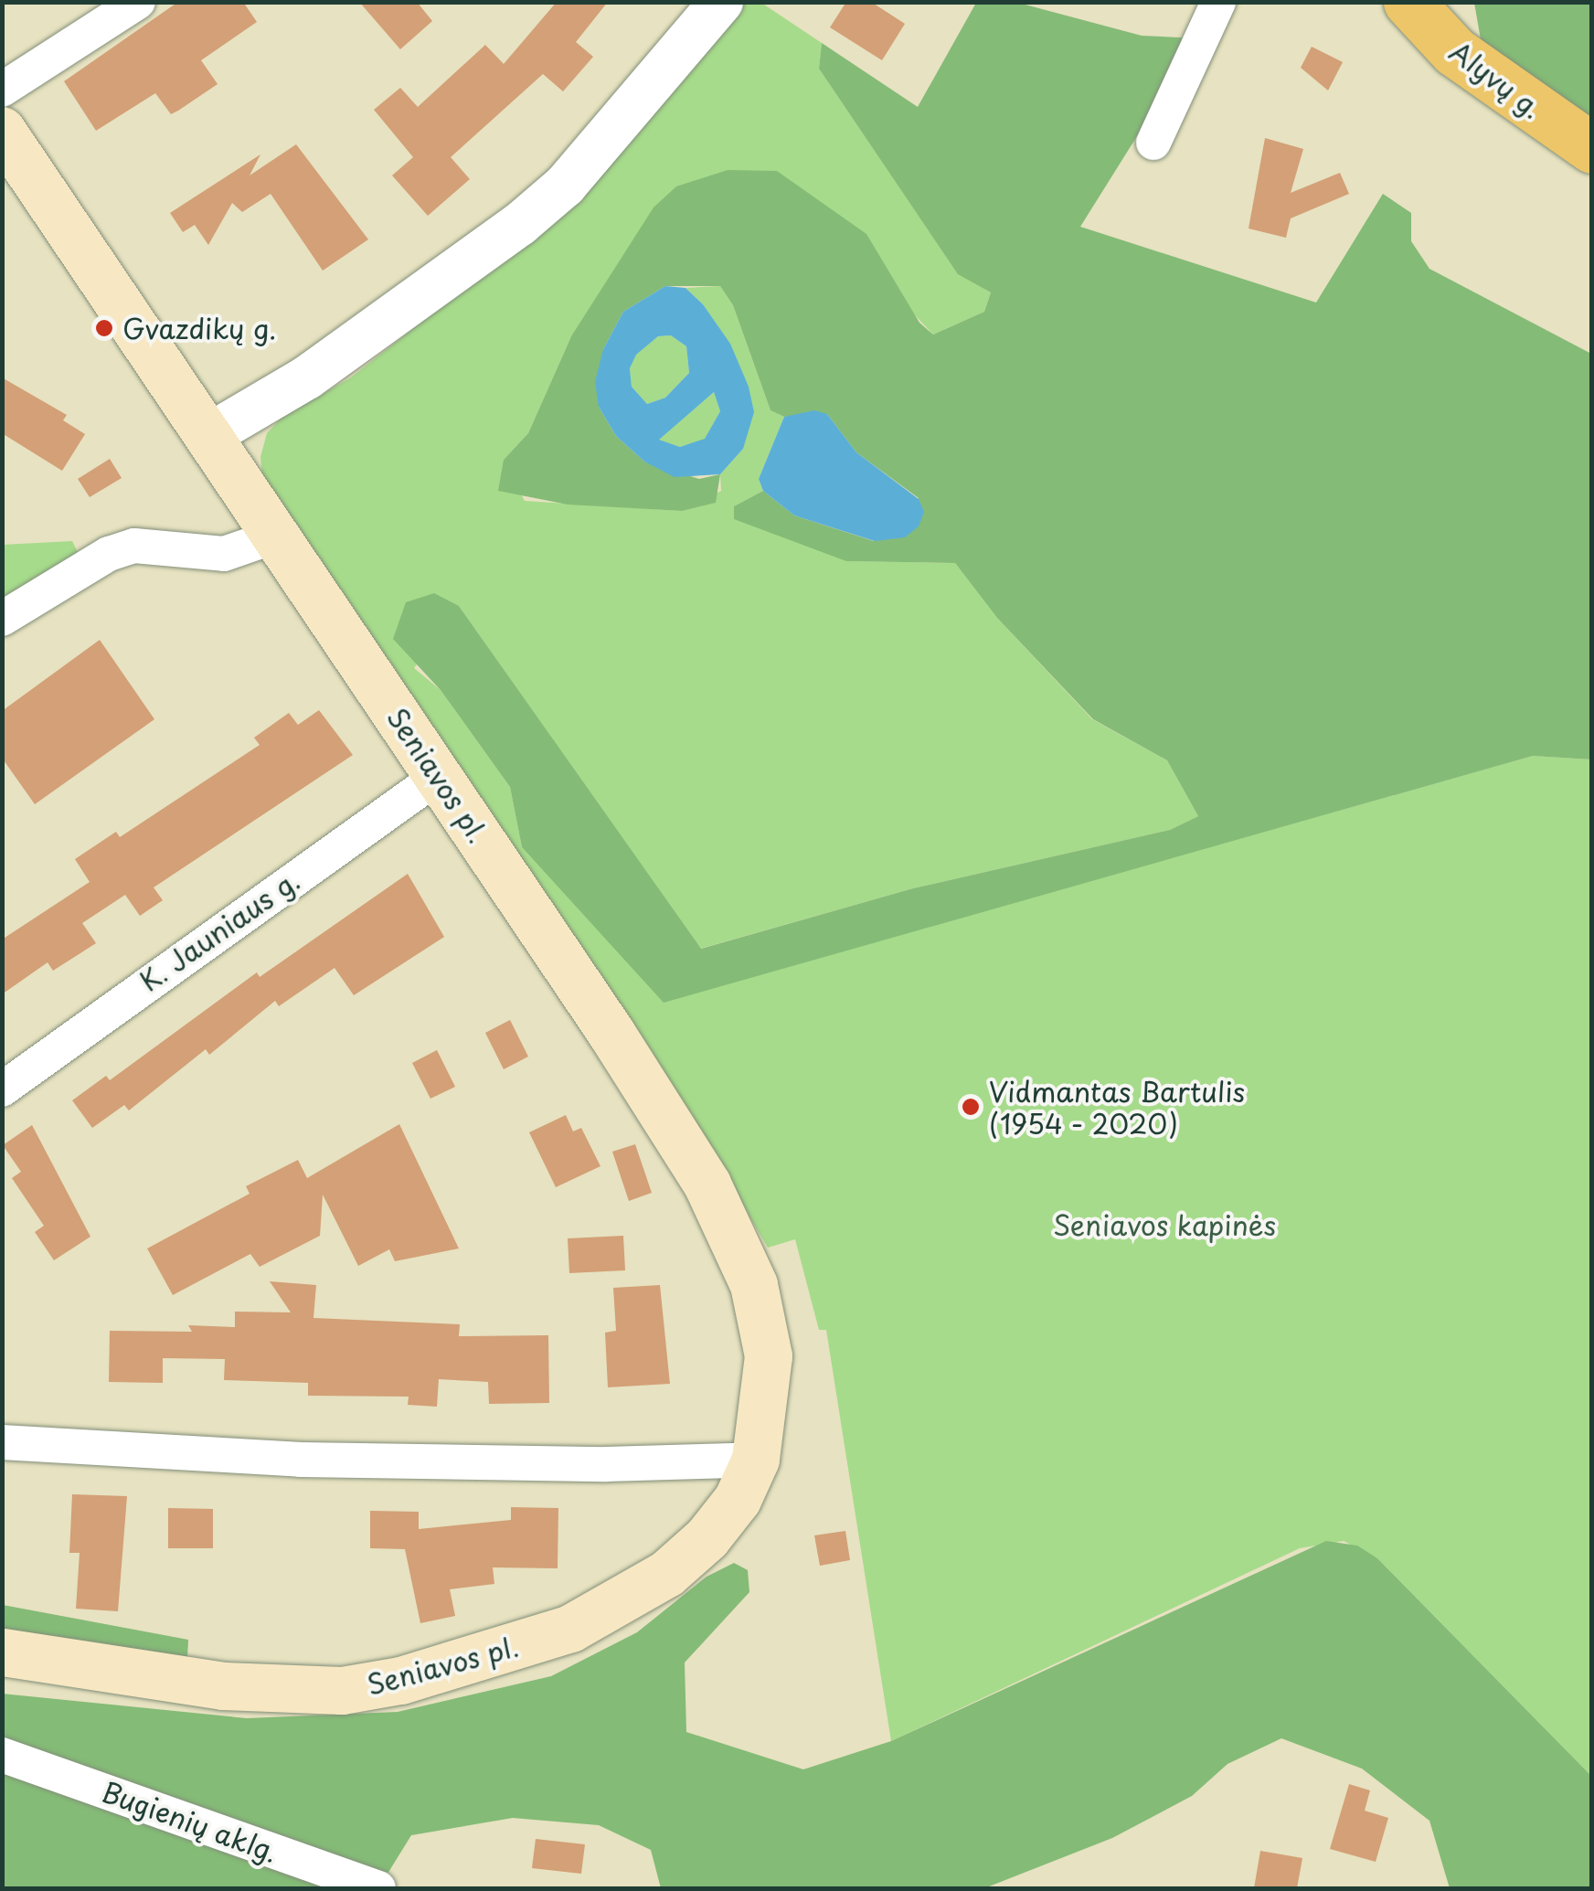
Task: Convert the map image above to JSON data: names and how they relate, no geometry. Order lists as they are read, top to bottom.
{
  "streets": {
    "main road": ["Alyvų g.", "Seniavos pl."],
    "street": ["K. Jauniaus g.", "Bugienių aklg."]
  },
  "crossings": [
    ["Seniavos pl.", "K. Jauniaus g."]
  ],
  "parks": ["Seniavos kapinės"],
  "places": ["Gvazdikų g.", "Vidmantas Bartulis (1954 - 2020)"]
}
